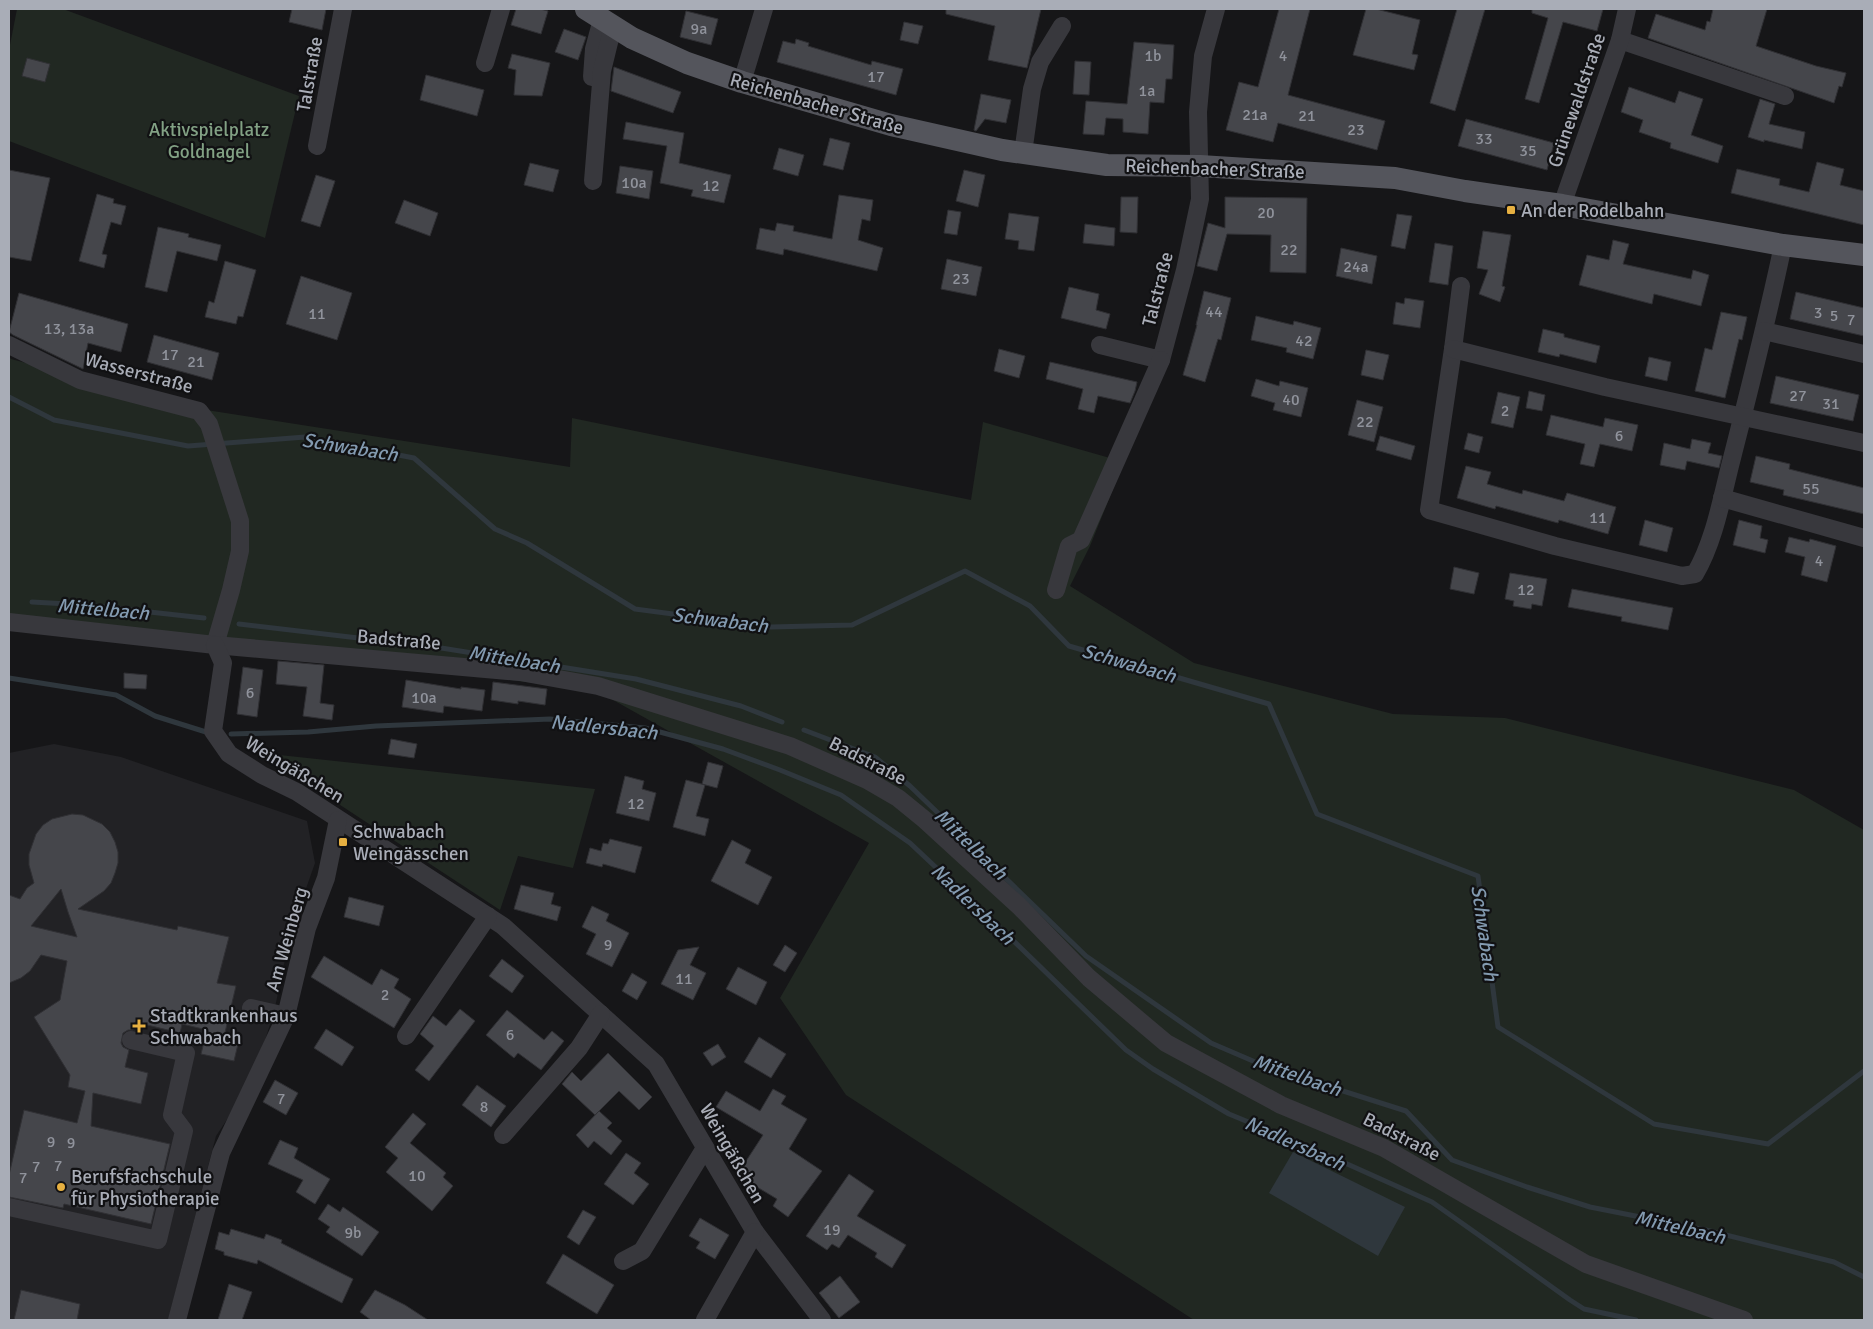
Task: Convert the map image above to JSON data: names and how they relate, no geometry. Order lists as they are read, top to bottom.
{
  "streets": {
    "main road": ["Reichenbacher Straße"],
    "street": [
      "Talstraße",
      "Grünewaldstraße",
      "Wasserstraße",
      "Badstraße",
      "Weingäßchen",
      "Am Weinberg"
    ]
  },
  "crossings": [
    ["Talstraße", "Reichenbacher Straße"],
    ["Grünewaldstraße", "Reichenbacher Straße"],
    ["Wasserstraße", "Badstraße"],
    ["Wasserstraße", "Weingäßchen"],
    ["Badstraße", "Weingäßchen"],
    ["Weingäßchen", "Am Weinberg"]
  ],
  "water": ["Schwabach", "Mittelbach", "Nadlersbach"],
  "parks": ["Aktivspielplatz Goldnagel"],
  "places": {
    "transit": ["An der Rodelbahn", "Schwabach Weingässchen"],
    "health": ["Stadtkrankenhaus Schwabach"],
    "other": ["Berufsfachschule für Physiotherapie"]
  },
  "house_numbers": [
    "9a",
    "1b",
    "4",
    "17",
    "1a",
    "21a",
    "21",
    "23",
    "33",
    "35",
    "10a",
    "12",
    "20",
    "22",
    "24a",
    "23",
    "44",
    "3",
    "11",
    "5",
    "7",
    "13, 13a",
    "42",
    "17",
    "21",
    "27",
    "40",
    "31",
    "2",
    "22",
    "6",
    "55",
    "11",
    "4",
    "12",
    "6",
    "10a",
    "12",
    "9",
    "11",
    "2",
    "6",
    "7",
    "8",
    "9",
    "9",
    "7",
    "7",
    "10",
    "7",
    "19",
    "9b"
  ]
}
